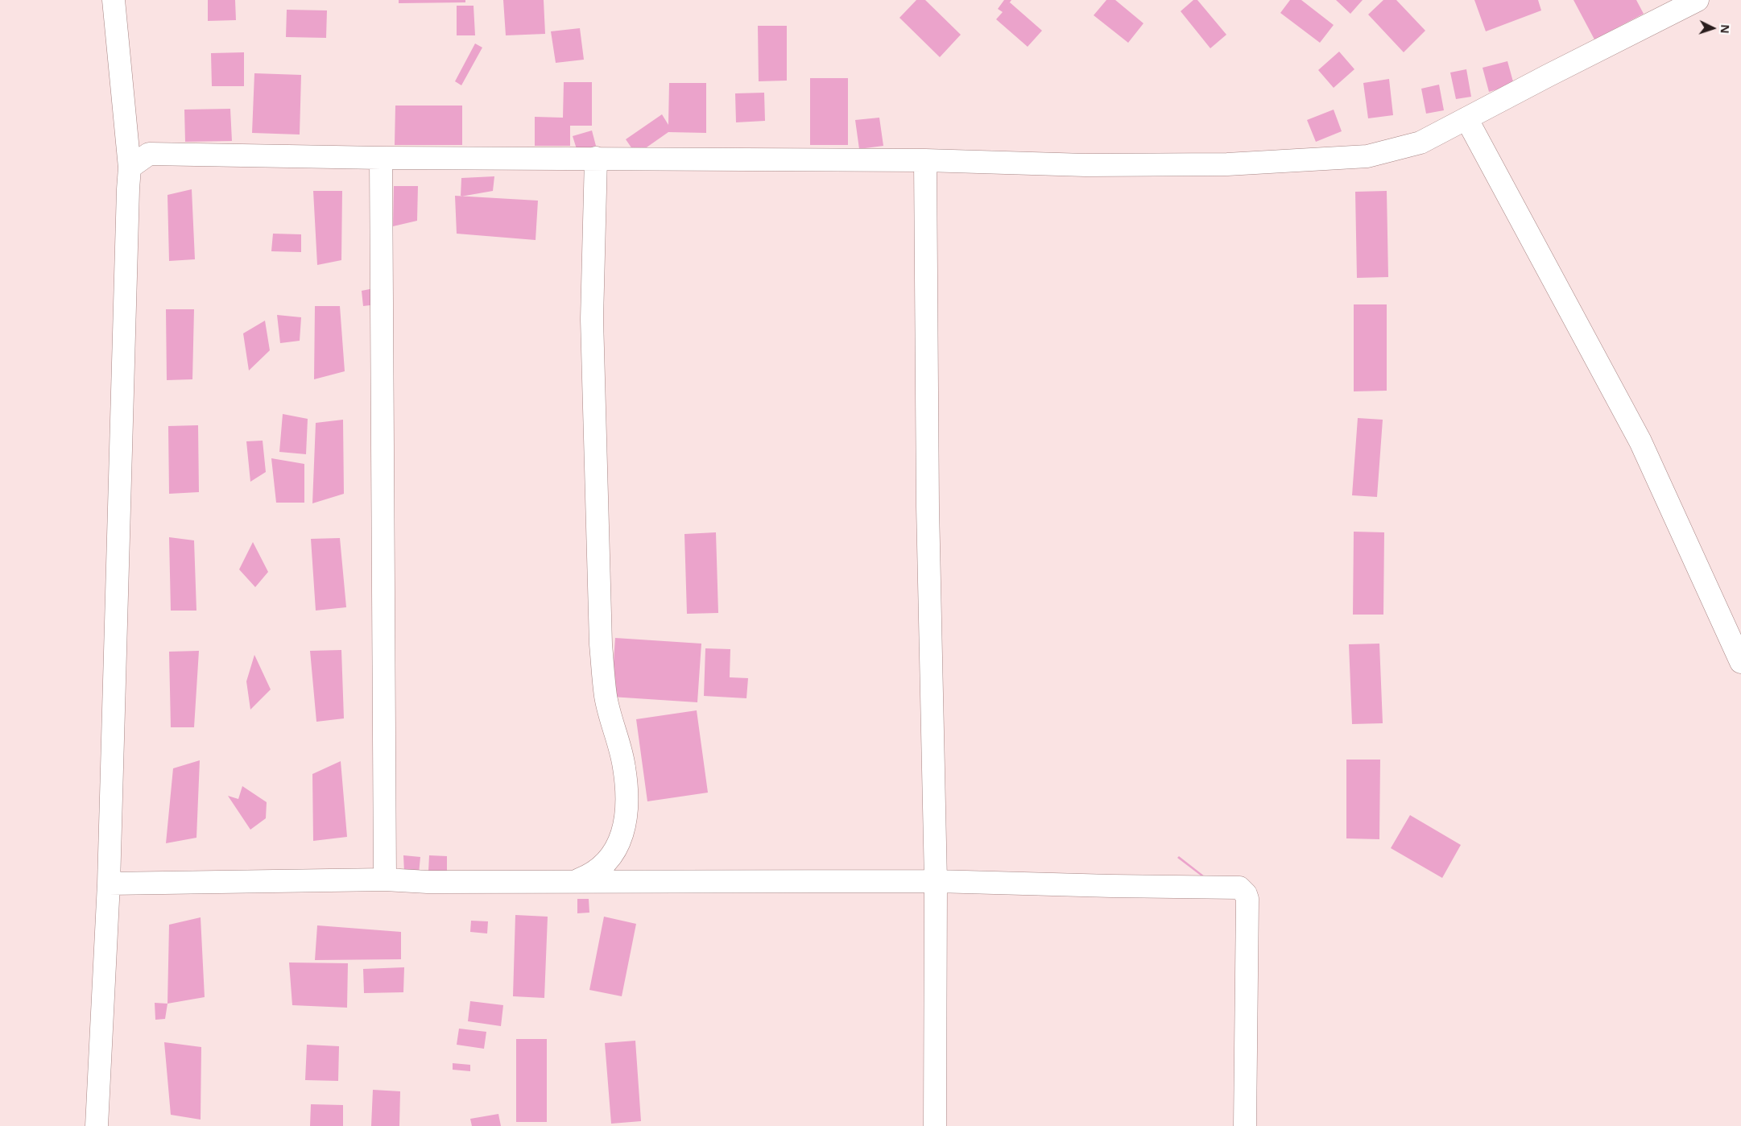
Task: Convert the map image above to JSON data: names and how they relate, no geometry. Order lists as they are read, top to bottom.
{
  "north": "right"
}
